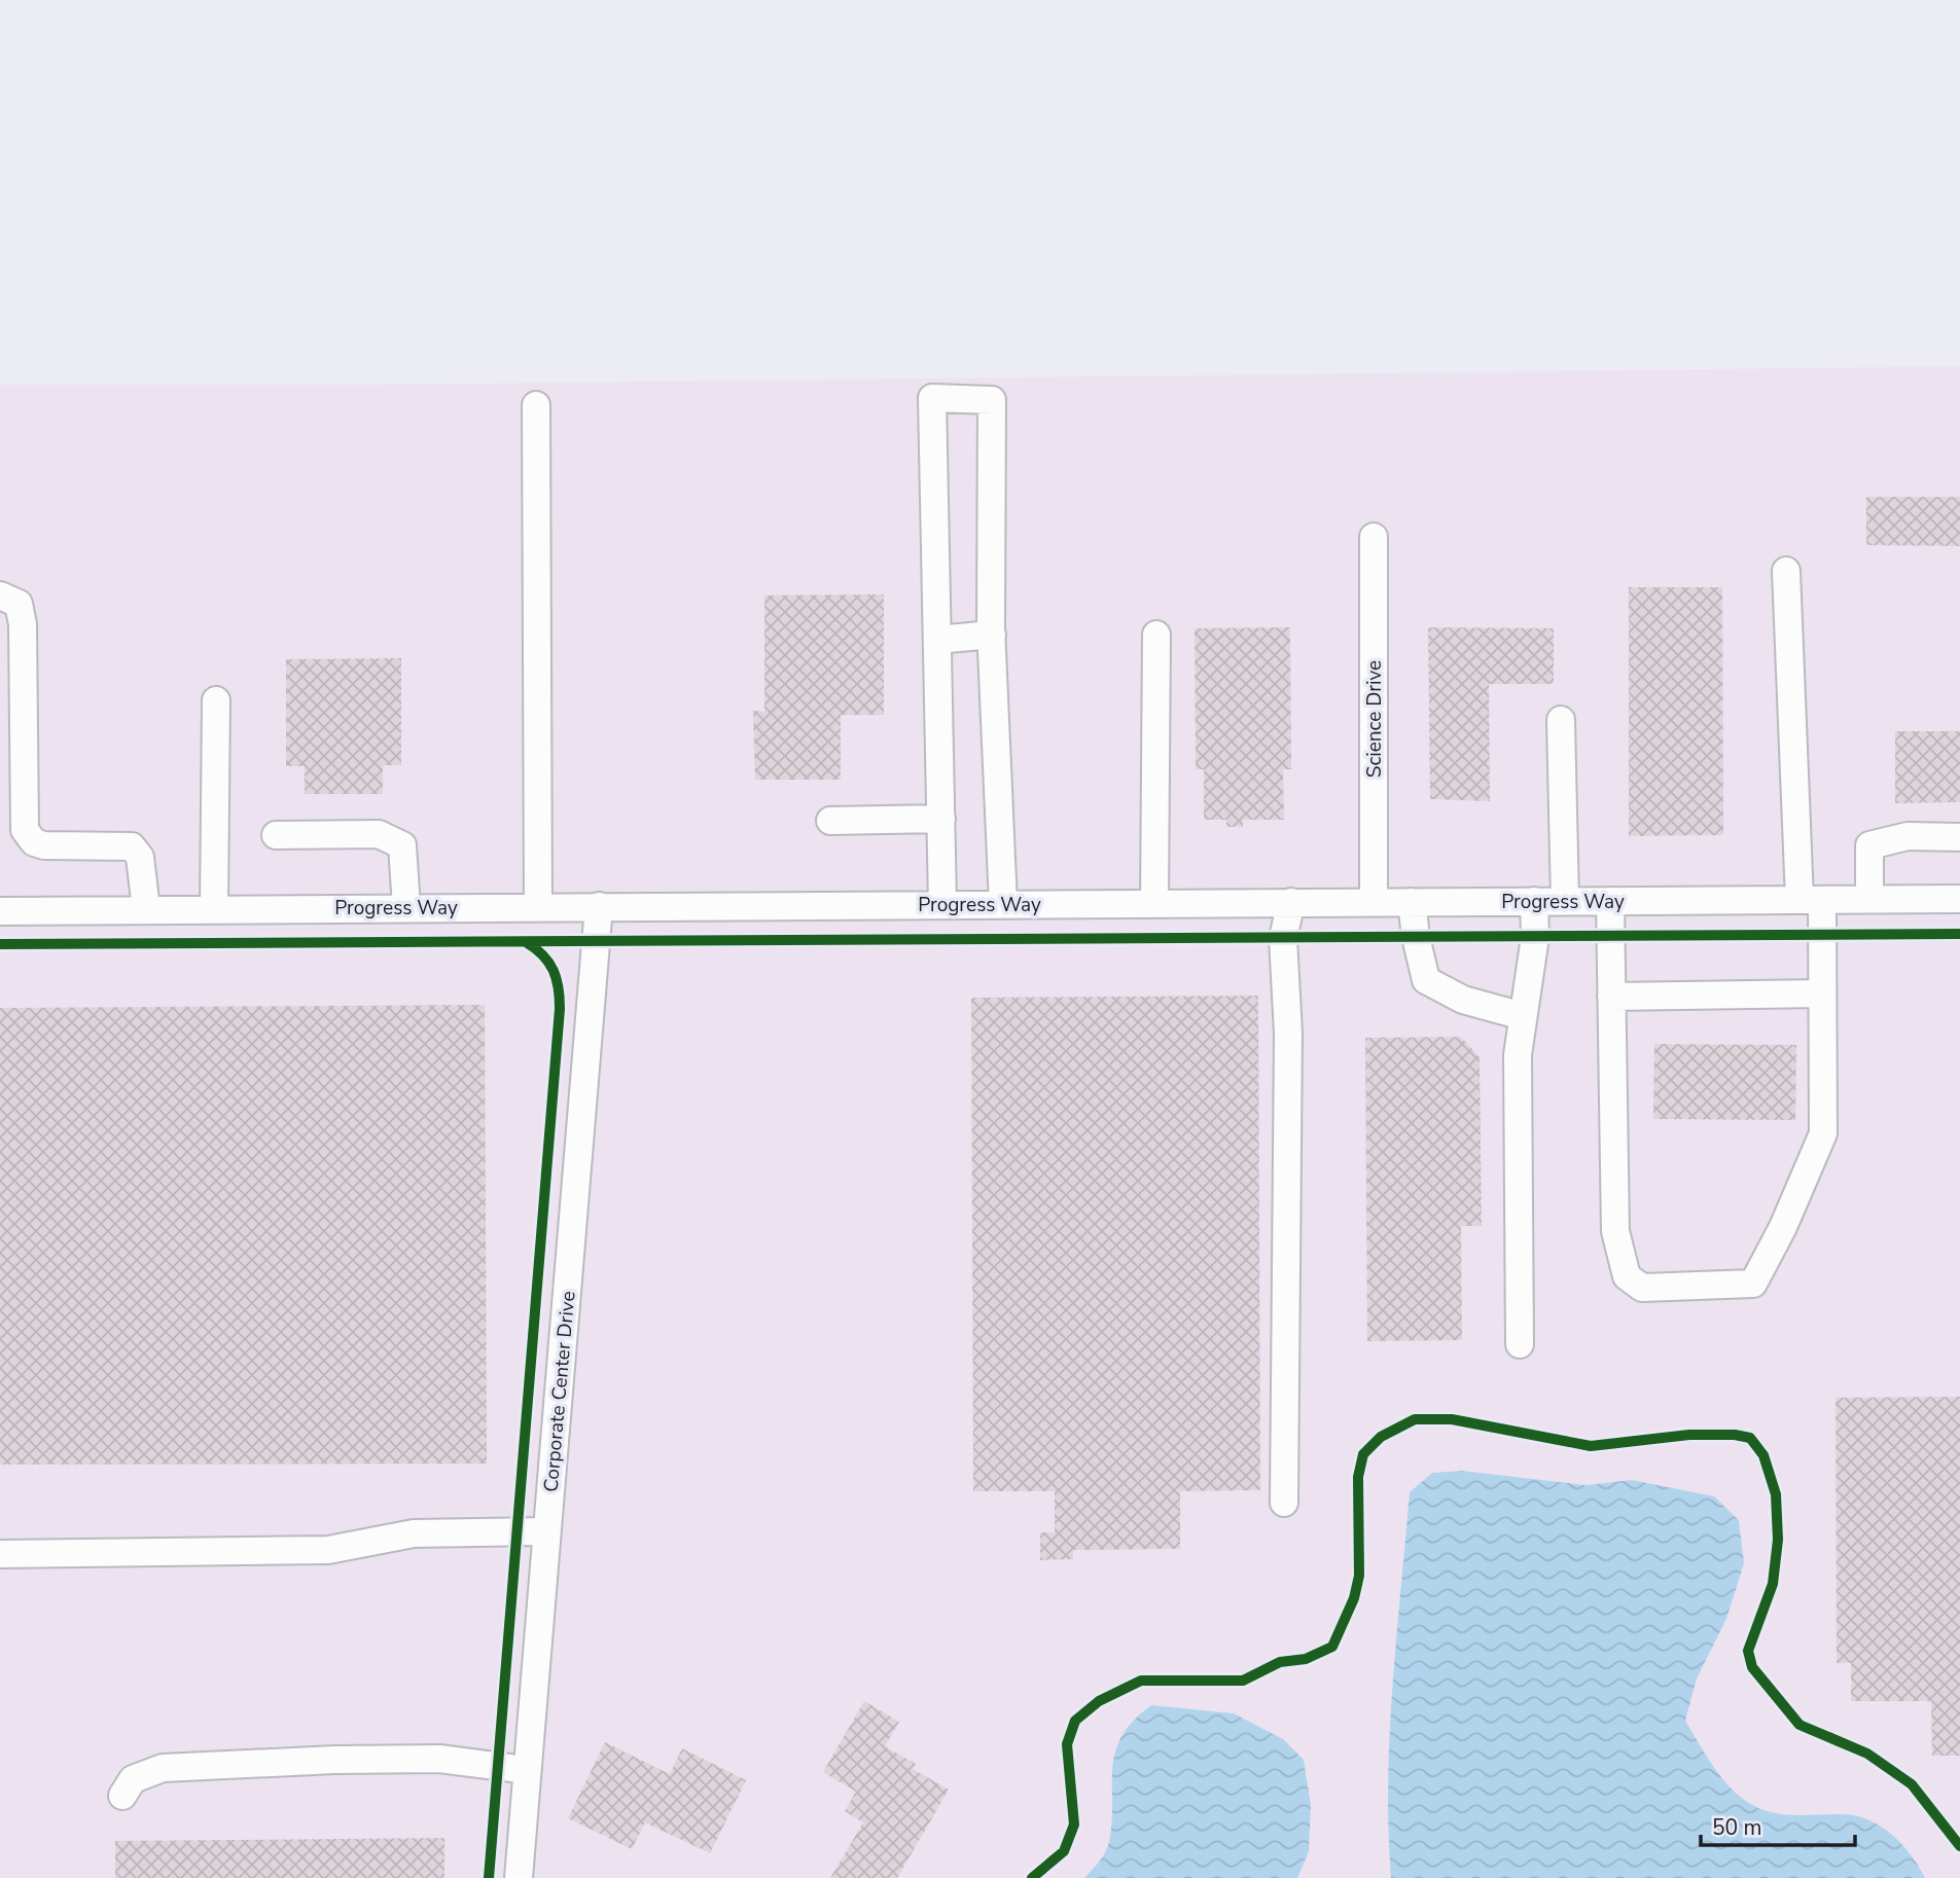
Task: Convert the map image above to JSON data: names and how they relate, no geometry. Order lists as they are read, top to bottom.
{
  "streets": {
    "street": ["Science Drive", "Progress Way", "Corporate Center Drive"]
  },
  "crossings": [
    ["Science Drive", "Progress Way"],
    ["Progress Way", "Corporate Center Drive"]
  ],
  "scale_bar": "50 m"
}
